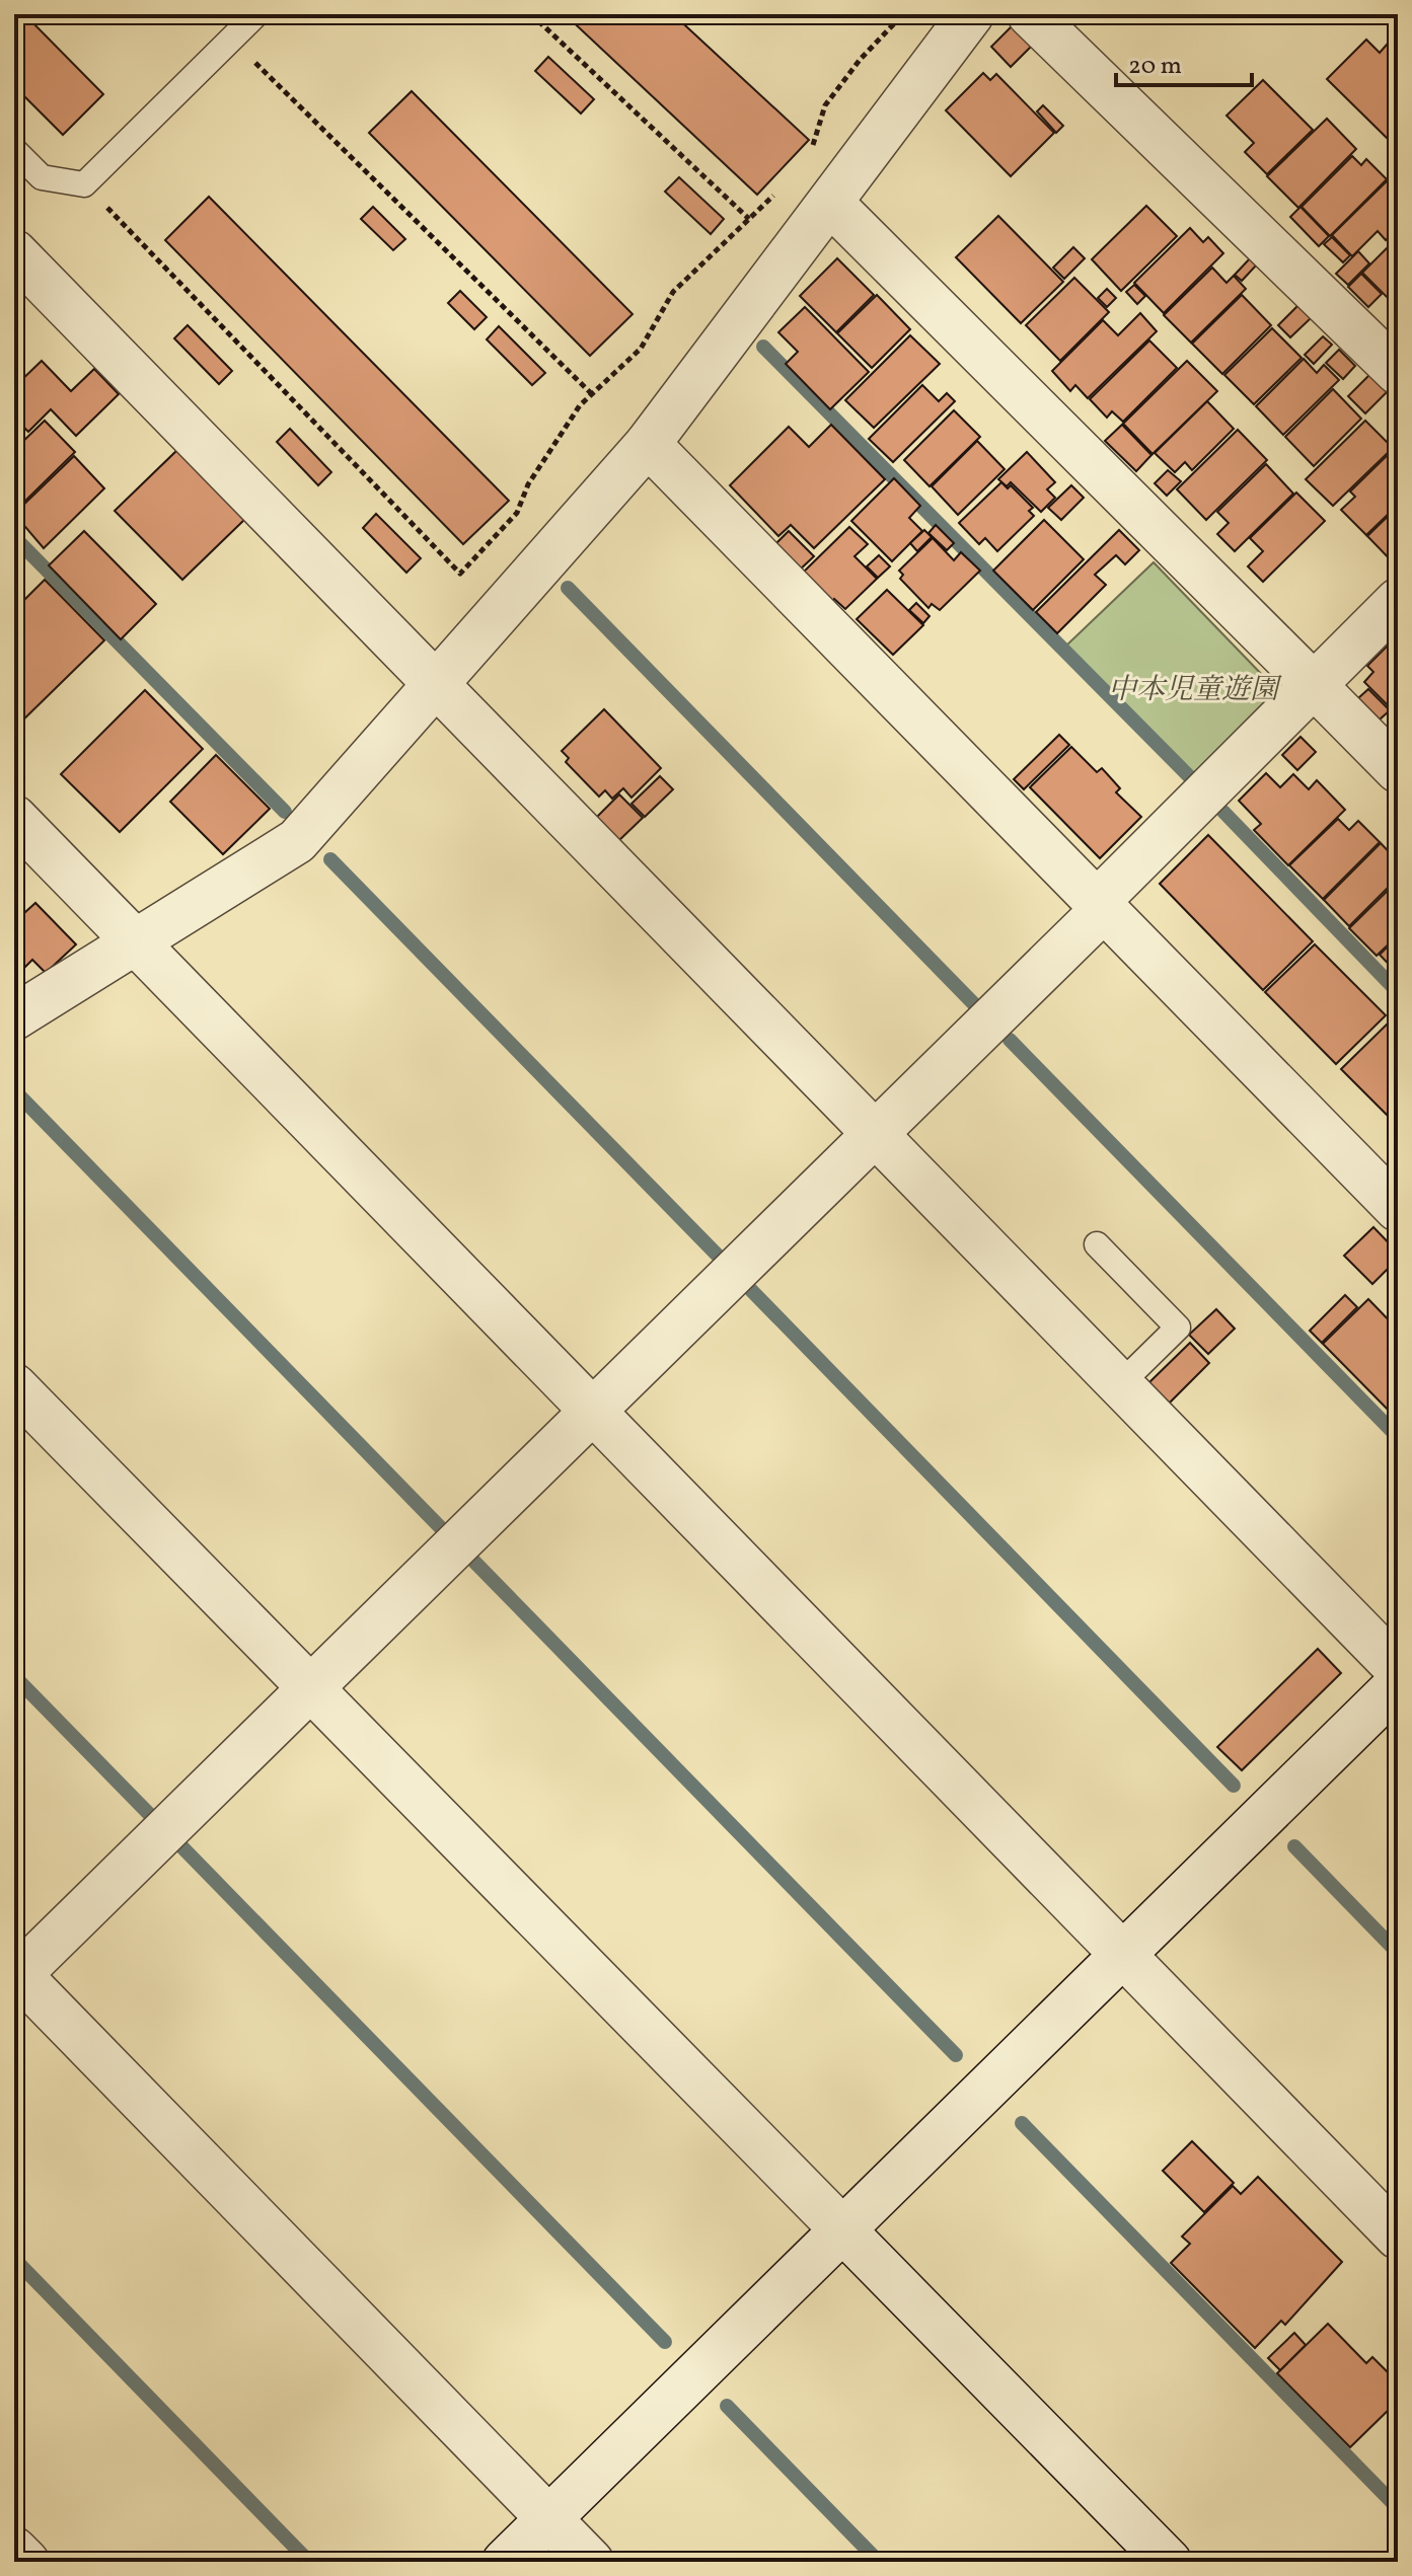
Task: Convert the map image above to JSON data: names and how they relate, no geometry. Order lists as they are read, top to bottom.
{
  "parks": ["中本児童遊園"],
  "scale_bar": "20 m"
}
